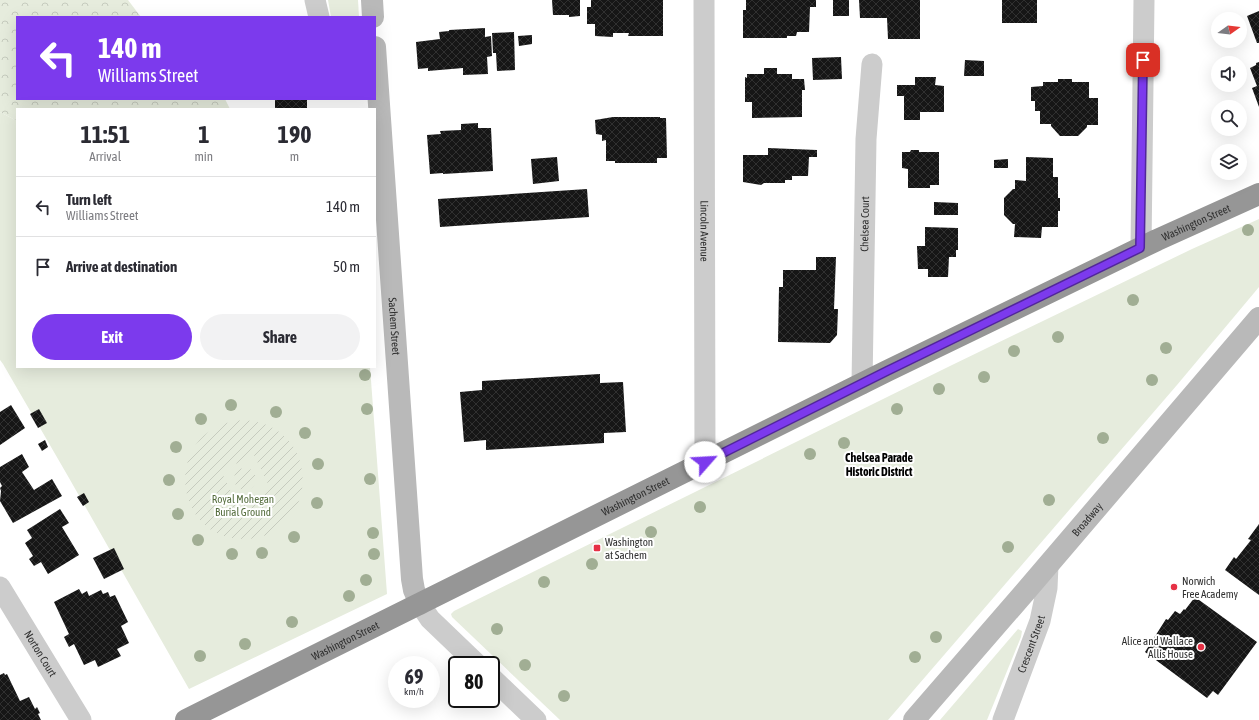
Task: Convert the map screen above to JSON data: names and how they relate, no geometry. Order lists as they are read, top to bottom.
{
  "streets": {
    "highway": ["Washington Street"],
    "street": [
      "Chelsea Court",
      "Lincoln Avenue",
      "Sachem Street",
      "Broadway",
      "Crescent Street",
      "Norton Court"
    ]
  },
  "crossings": [
    ["Washington Street", "Chelsea Court"],
    ["Washington Street", "Lincoln Avenue"],
    ["Washington Street", "Sachem Street"],
    ["Broadway", "Crescent Street"]
  ],
  "districts": ["Chelsea Parade Historic District"],
  "parks": ["Royal Mohegan Burial Ground"],
  "places": {
    "transit": ["Washington at Sachem"],
    "other": ["Norwich Free Academy", "Alice and Wallace Allis House"]
  },
  "north": "right",
  "page": {
    "turn": ["140 m", "Williams Street"],
    "eta": [
      "11:51",
      "Arrival",
      "1",
      "min",
      "190",
      "m"
    ],
    "list": [
      {
        "name": "Turn left",
        "note": "Williams Street",
        "value": "140 m"
      },
      {
        "name": "Arrive at destination",
        "value": "50 m"
      }
    ],
    "buttons": ["Exit", "Share"],
    "speed": "69 km/h",
    "limit": "80"
  }
}
